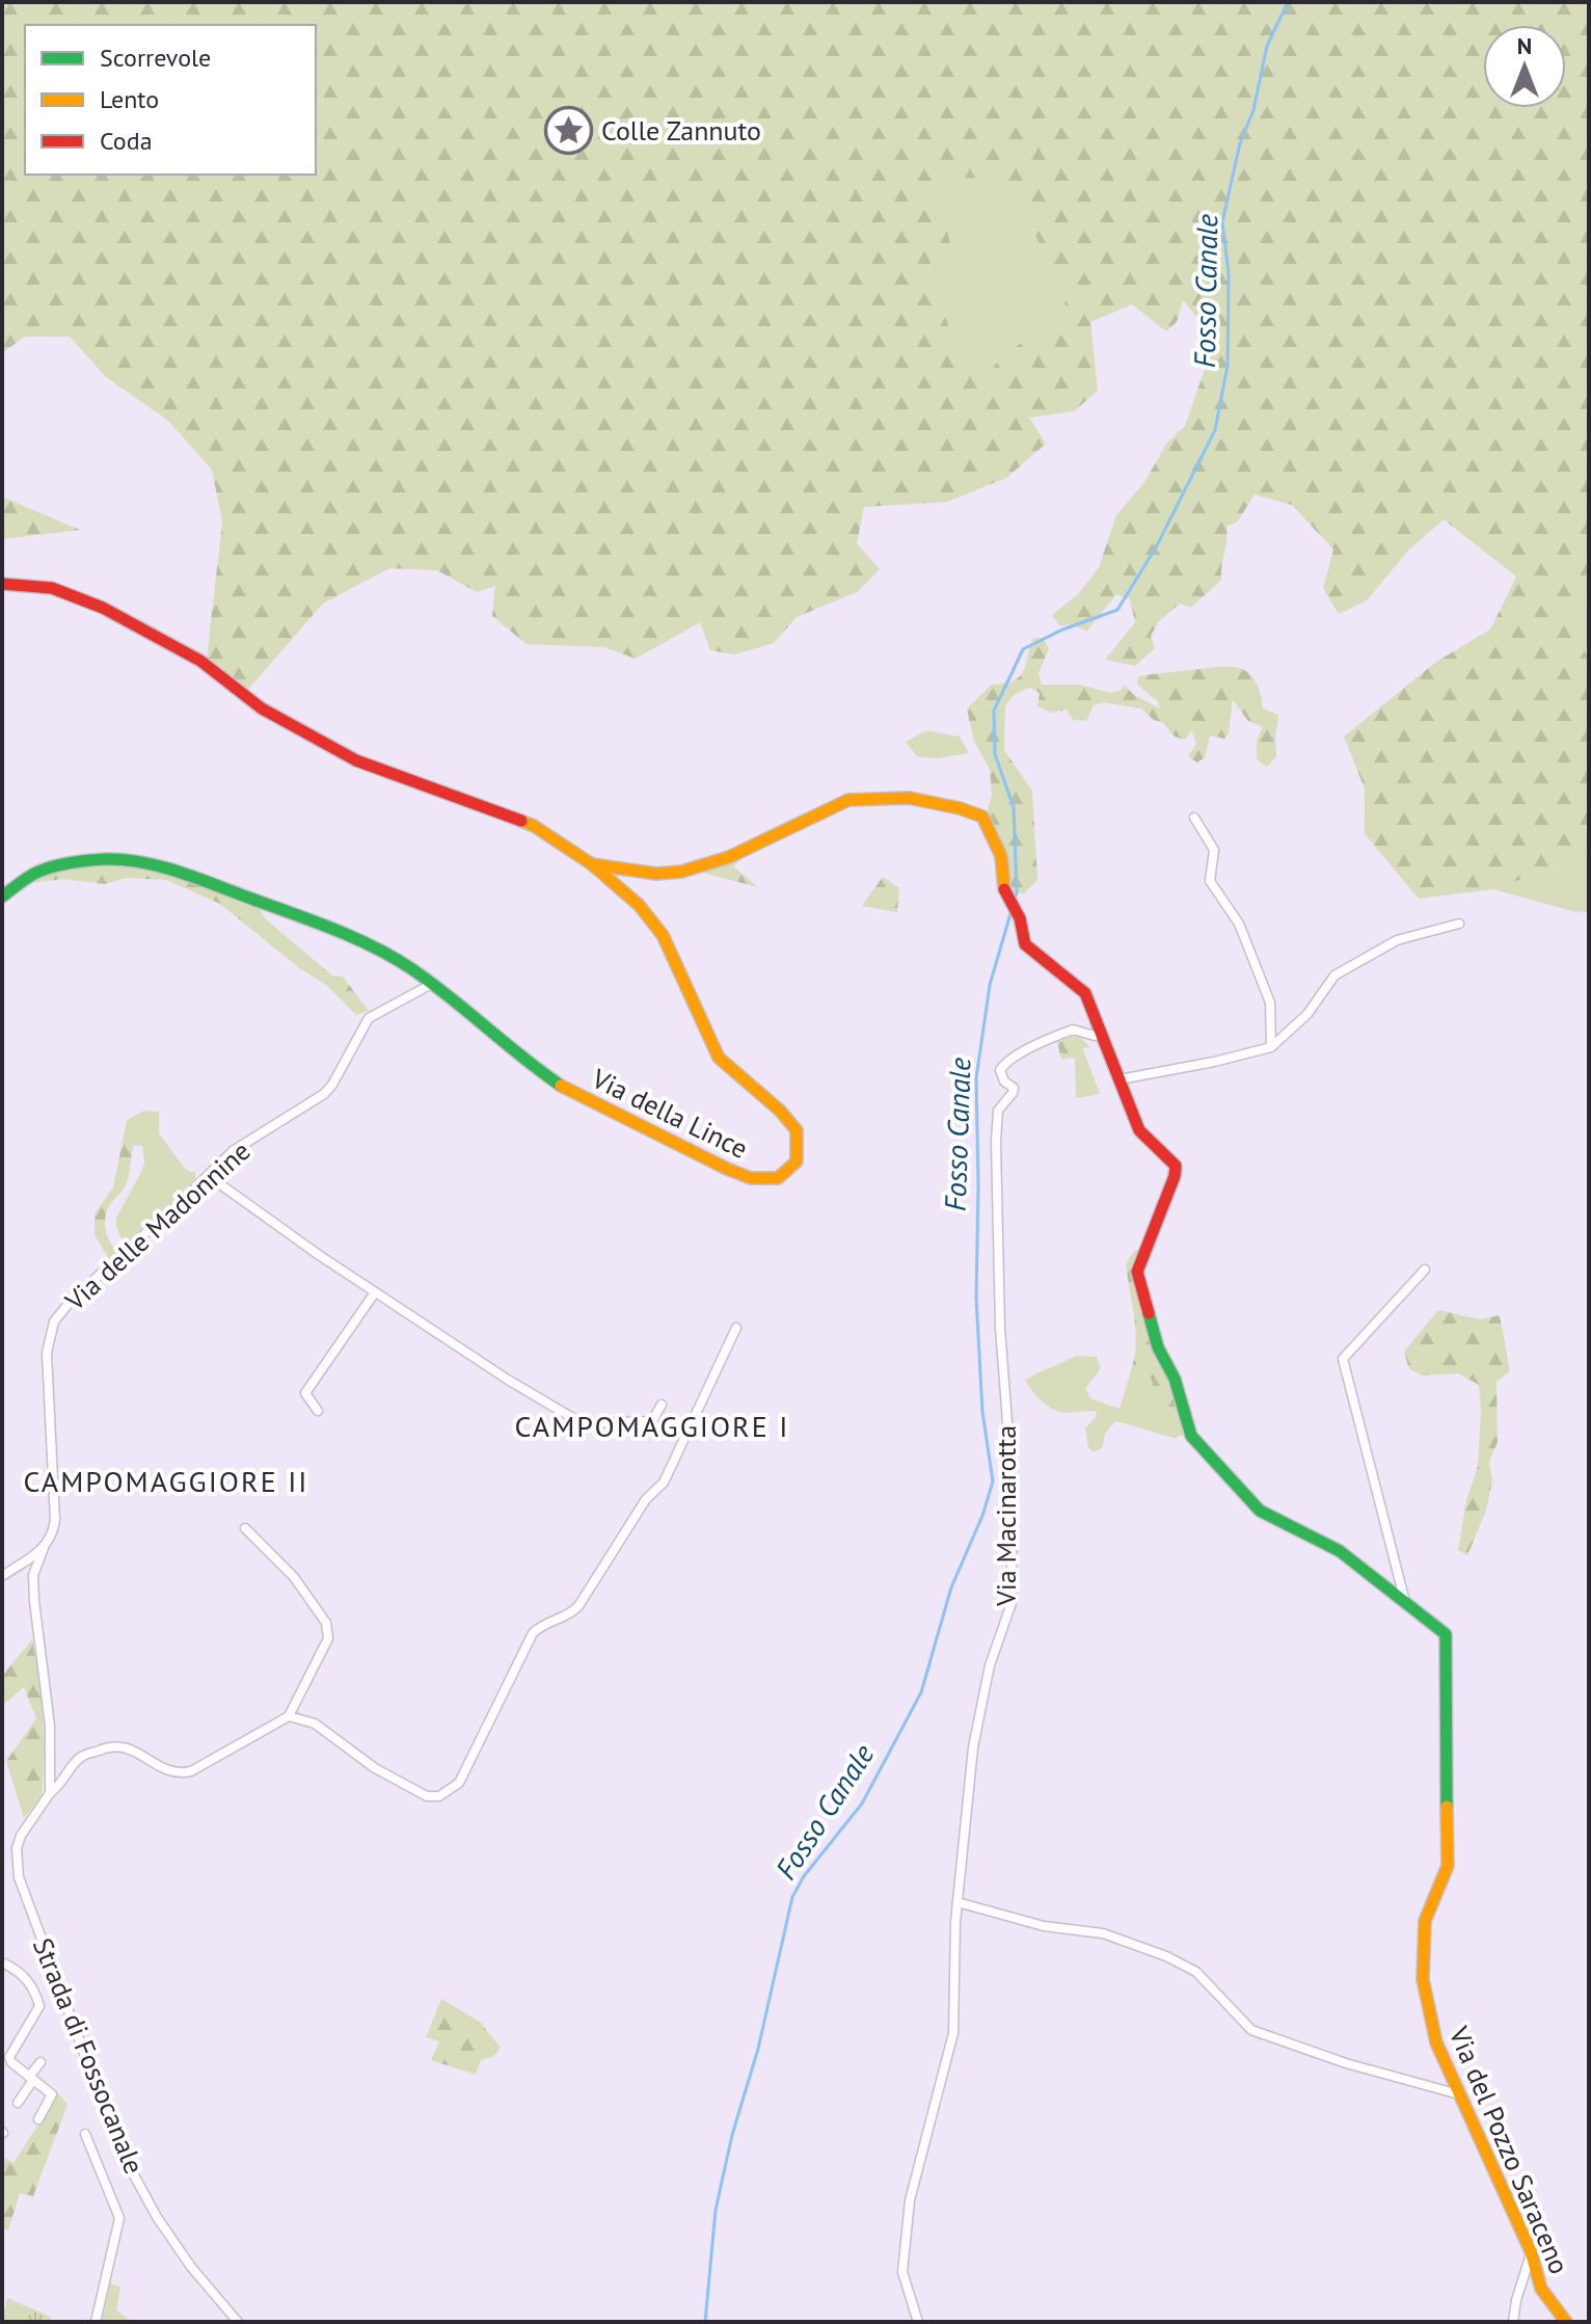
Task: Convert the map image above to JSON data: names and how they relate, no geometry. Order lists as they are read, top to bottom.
{
  "streets": {
    "street": [
      "Via della Lince",
      "Via delle Madonnine",
      "Via Macinarotta",
      "Strada di Fossocanale",
      "Via del Pozzo Saraceno"
    ]
  },
  "crossings": [
    ["Via della Lince", "Via delle Madonnine"],
    ["Via della Lince", "Via del Pozzo Saraceno"],
    ["Via delle Madonnine", "Strada di Fossocanale"],
    ["Via Macinarotta", "Via del Pozzo Saraceno"]
  ],
  "districts": ["CAMPOMAGGIORE I", "CAMPOMAGGIORE II"],
  "water": ["Fosso Canale"],
  "places": {
    "place": ["Colle Zannuto"]
  },
  "legend": ["Scorrevole", "Lento", "Coda"],
  "north": "top"
}
